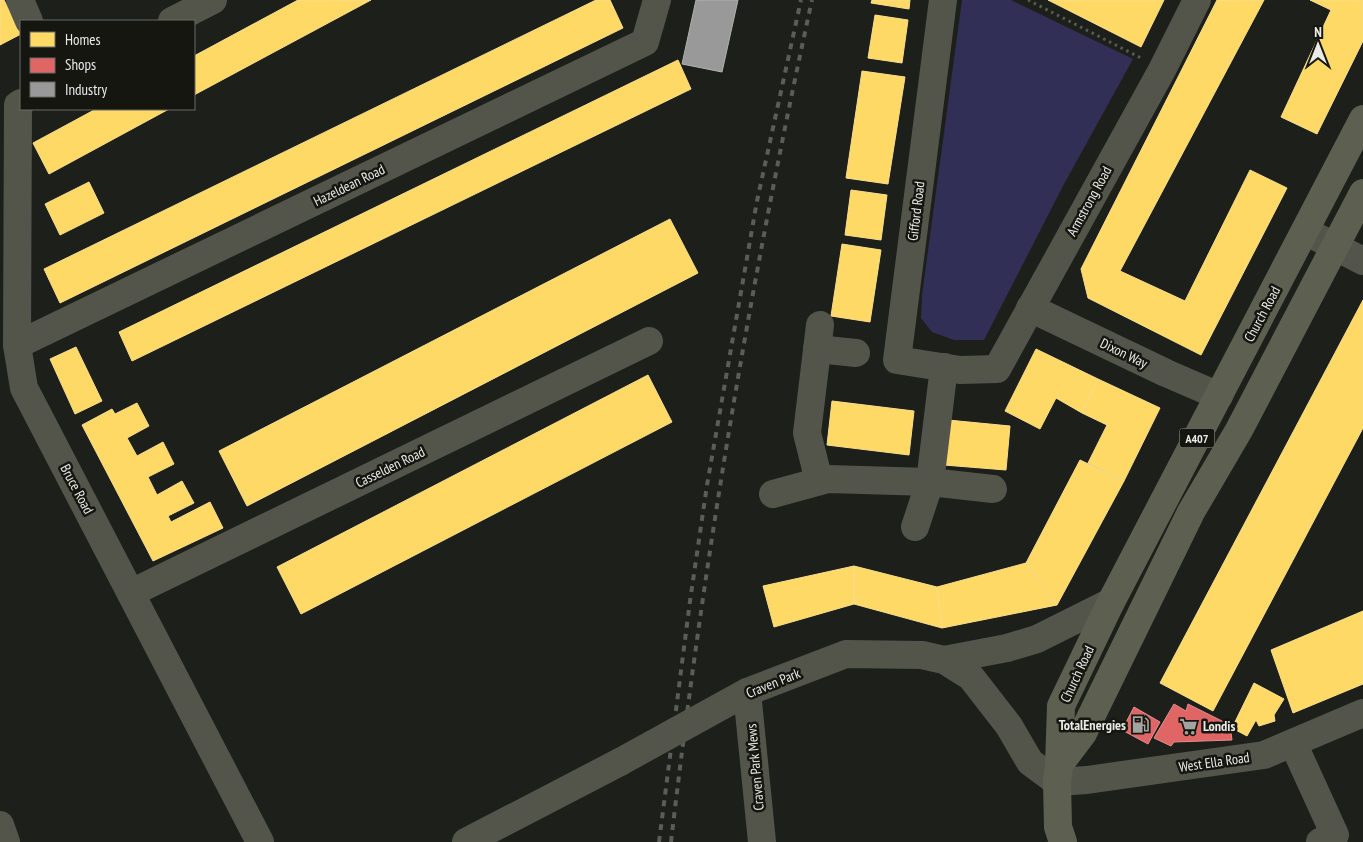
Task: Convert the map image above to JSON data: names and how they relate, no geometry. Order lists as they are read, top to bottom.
{
  "streets": {
    "main road": ["Church Road", "A407"],
    "street": [
      "Hazeldean Road",
      "Armstrong Road",
      "Gifford Road",
      "Dixon Way",
      "Casselden Road",
      "Bruce Road",
      "Craven Park",
      "West Ella Road",
      "Craven Park Mews"
    ]
  },
  "crossings": [
    ["Hazeldean Road", "Bruce Road"],
    ["Armstrong Road", "Gifford Road"],
    ["Armstrong Road", "Dixon Way"],
    ["Church Road", "Dixon Way"],
    ["Church Road", "A407"],
    ["Church Road", "Craven Park"],
    ["Church Road", "West Ella Road"],
    ["A407", "Craven Park"],
    ["A407", "West Ella Road"],
    ["Casselden Road", "Bruce Road"],
    ["Craven Park", "West Ella Road"],
    ["Craven Park", "Craven Park Mews"]
  ],
  "places": {
    "fuel station": ["TotalEnergies"],
    "supermarket": ["Londis"]
  },
  "legend": ["Homes", "Shops", "Industry"],
  "north": "top"
}
